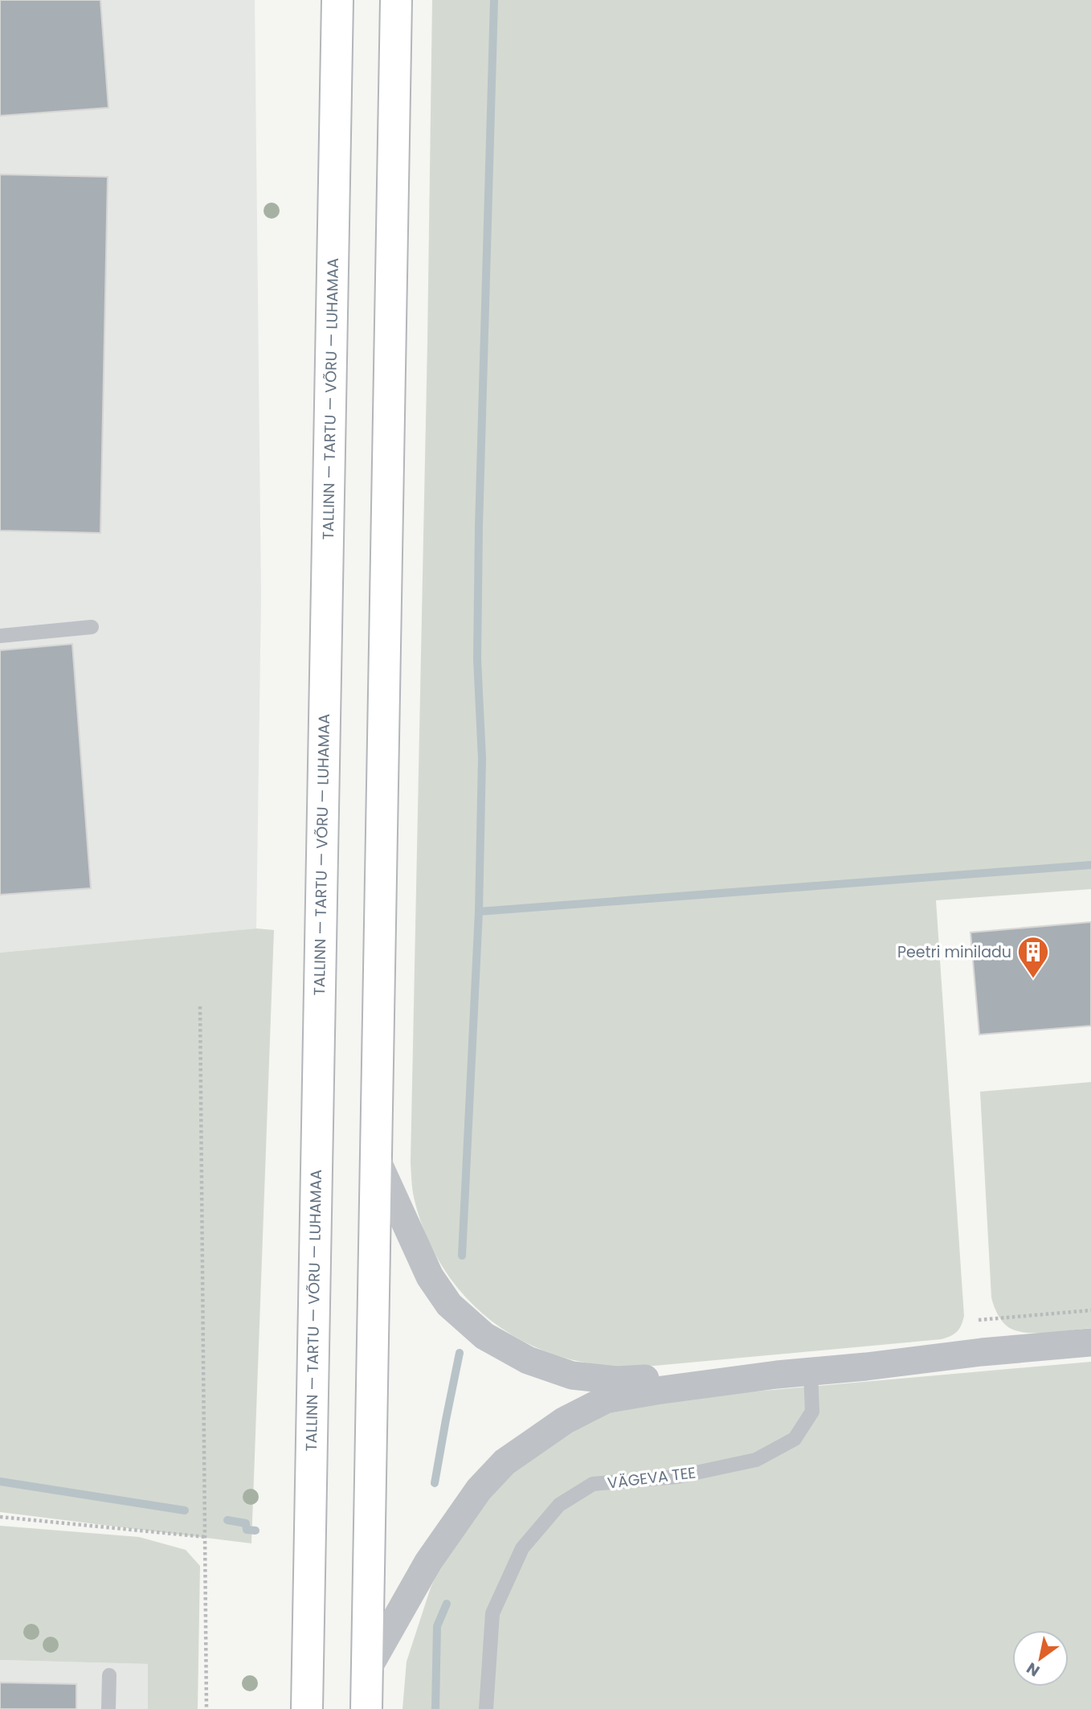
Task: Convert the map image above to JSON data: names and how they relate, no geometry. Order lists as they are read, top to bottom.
{
  "streets": {
    "highway": ["TALLINN — TARTU — VÕRU — LUHAMAA"],
    "lane": ["VÄGEVA TEE"]
  },
  "places": {
    "building": ["Peetri miniladu"]
  },
  "north": "bottom left"
}
